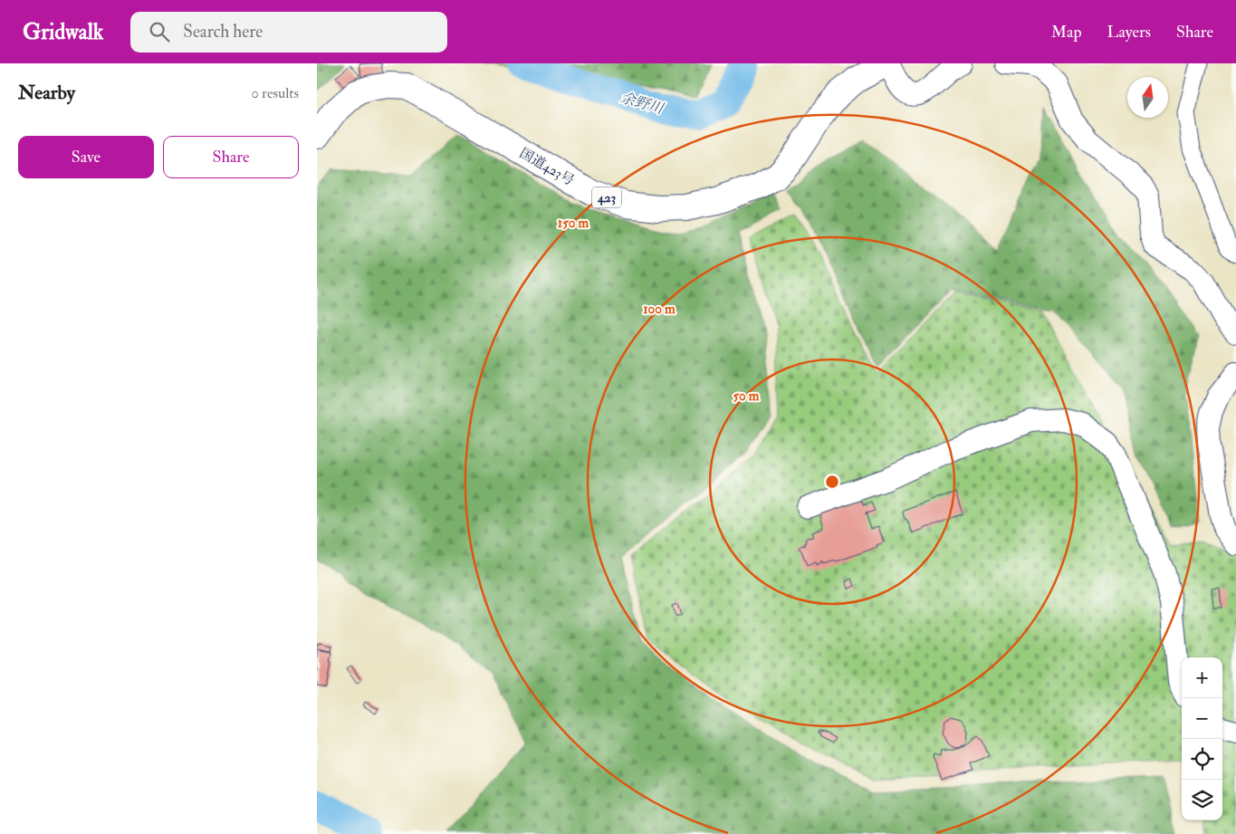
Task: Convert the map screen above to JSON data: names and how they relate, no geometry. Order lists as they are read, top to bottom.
{
  "streets": {
    "highway": ["国道423号", "423"]
  },
  "water": ["余野川"],
  "north": "top",
  "page": {
    "header": "Gridwalk",
    "search": "Search here",
    "nav": ["Map", "Layers", "Share"],
    "heading": ["Nearby", "0 results"],
    "buttons": ["Save", "Share"],
    "map_buttons": ["+", "−"]
  },
  "rings": ["150 m", "100 m", "50 m"]
}
